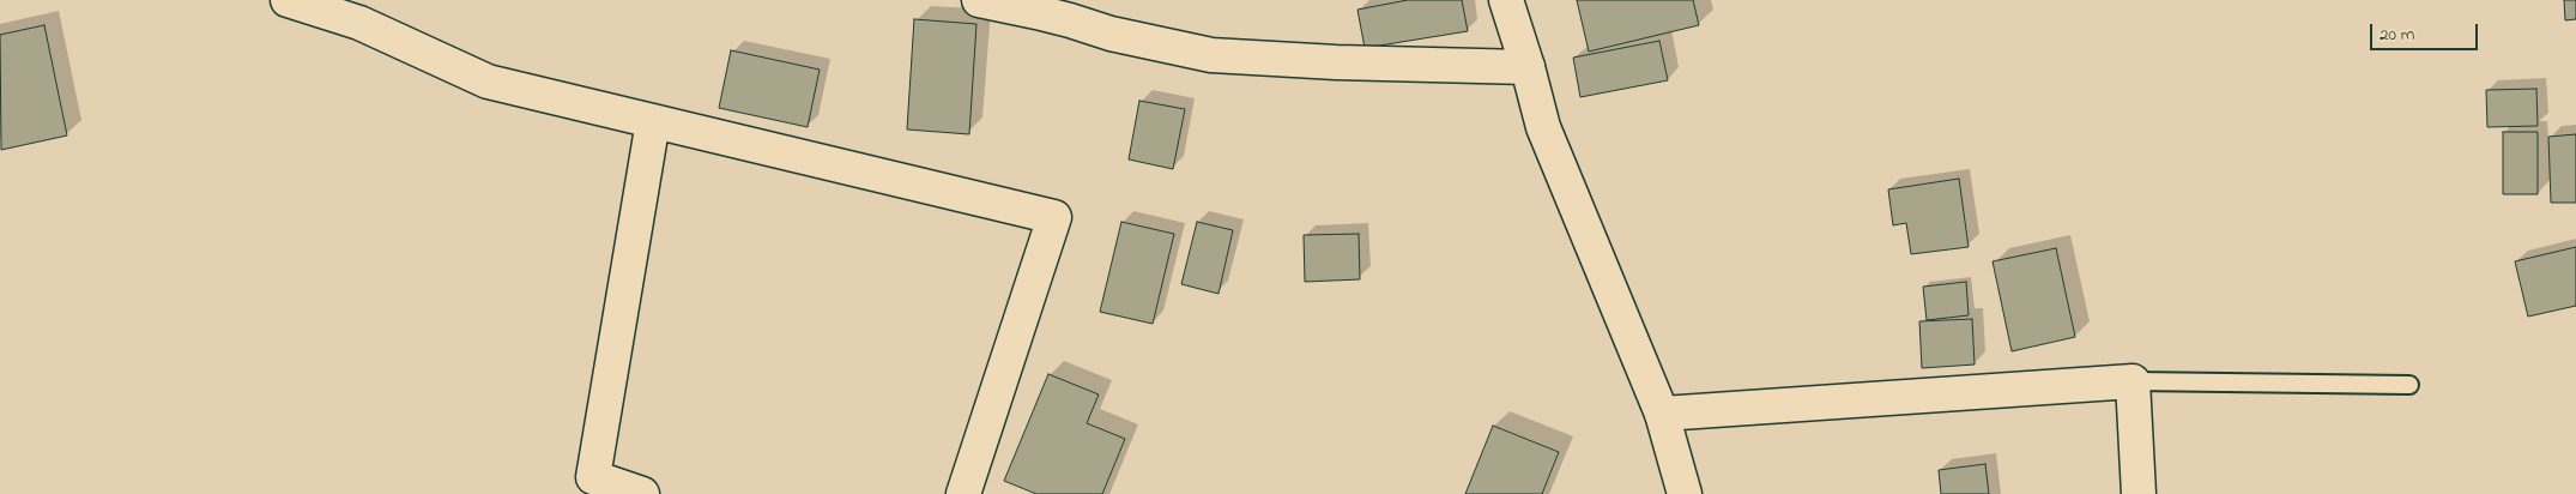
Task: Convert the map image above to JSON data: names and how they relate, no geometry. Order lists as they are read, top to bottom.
{
  "scale_bar": "20 m"
}
